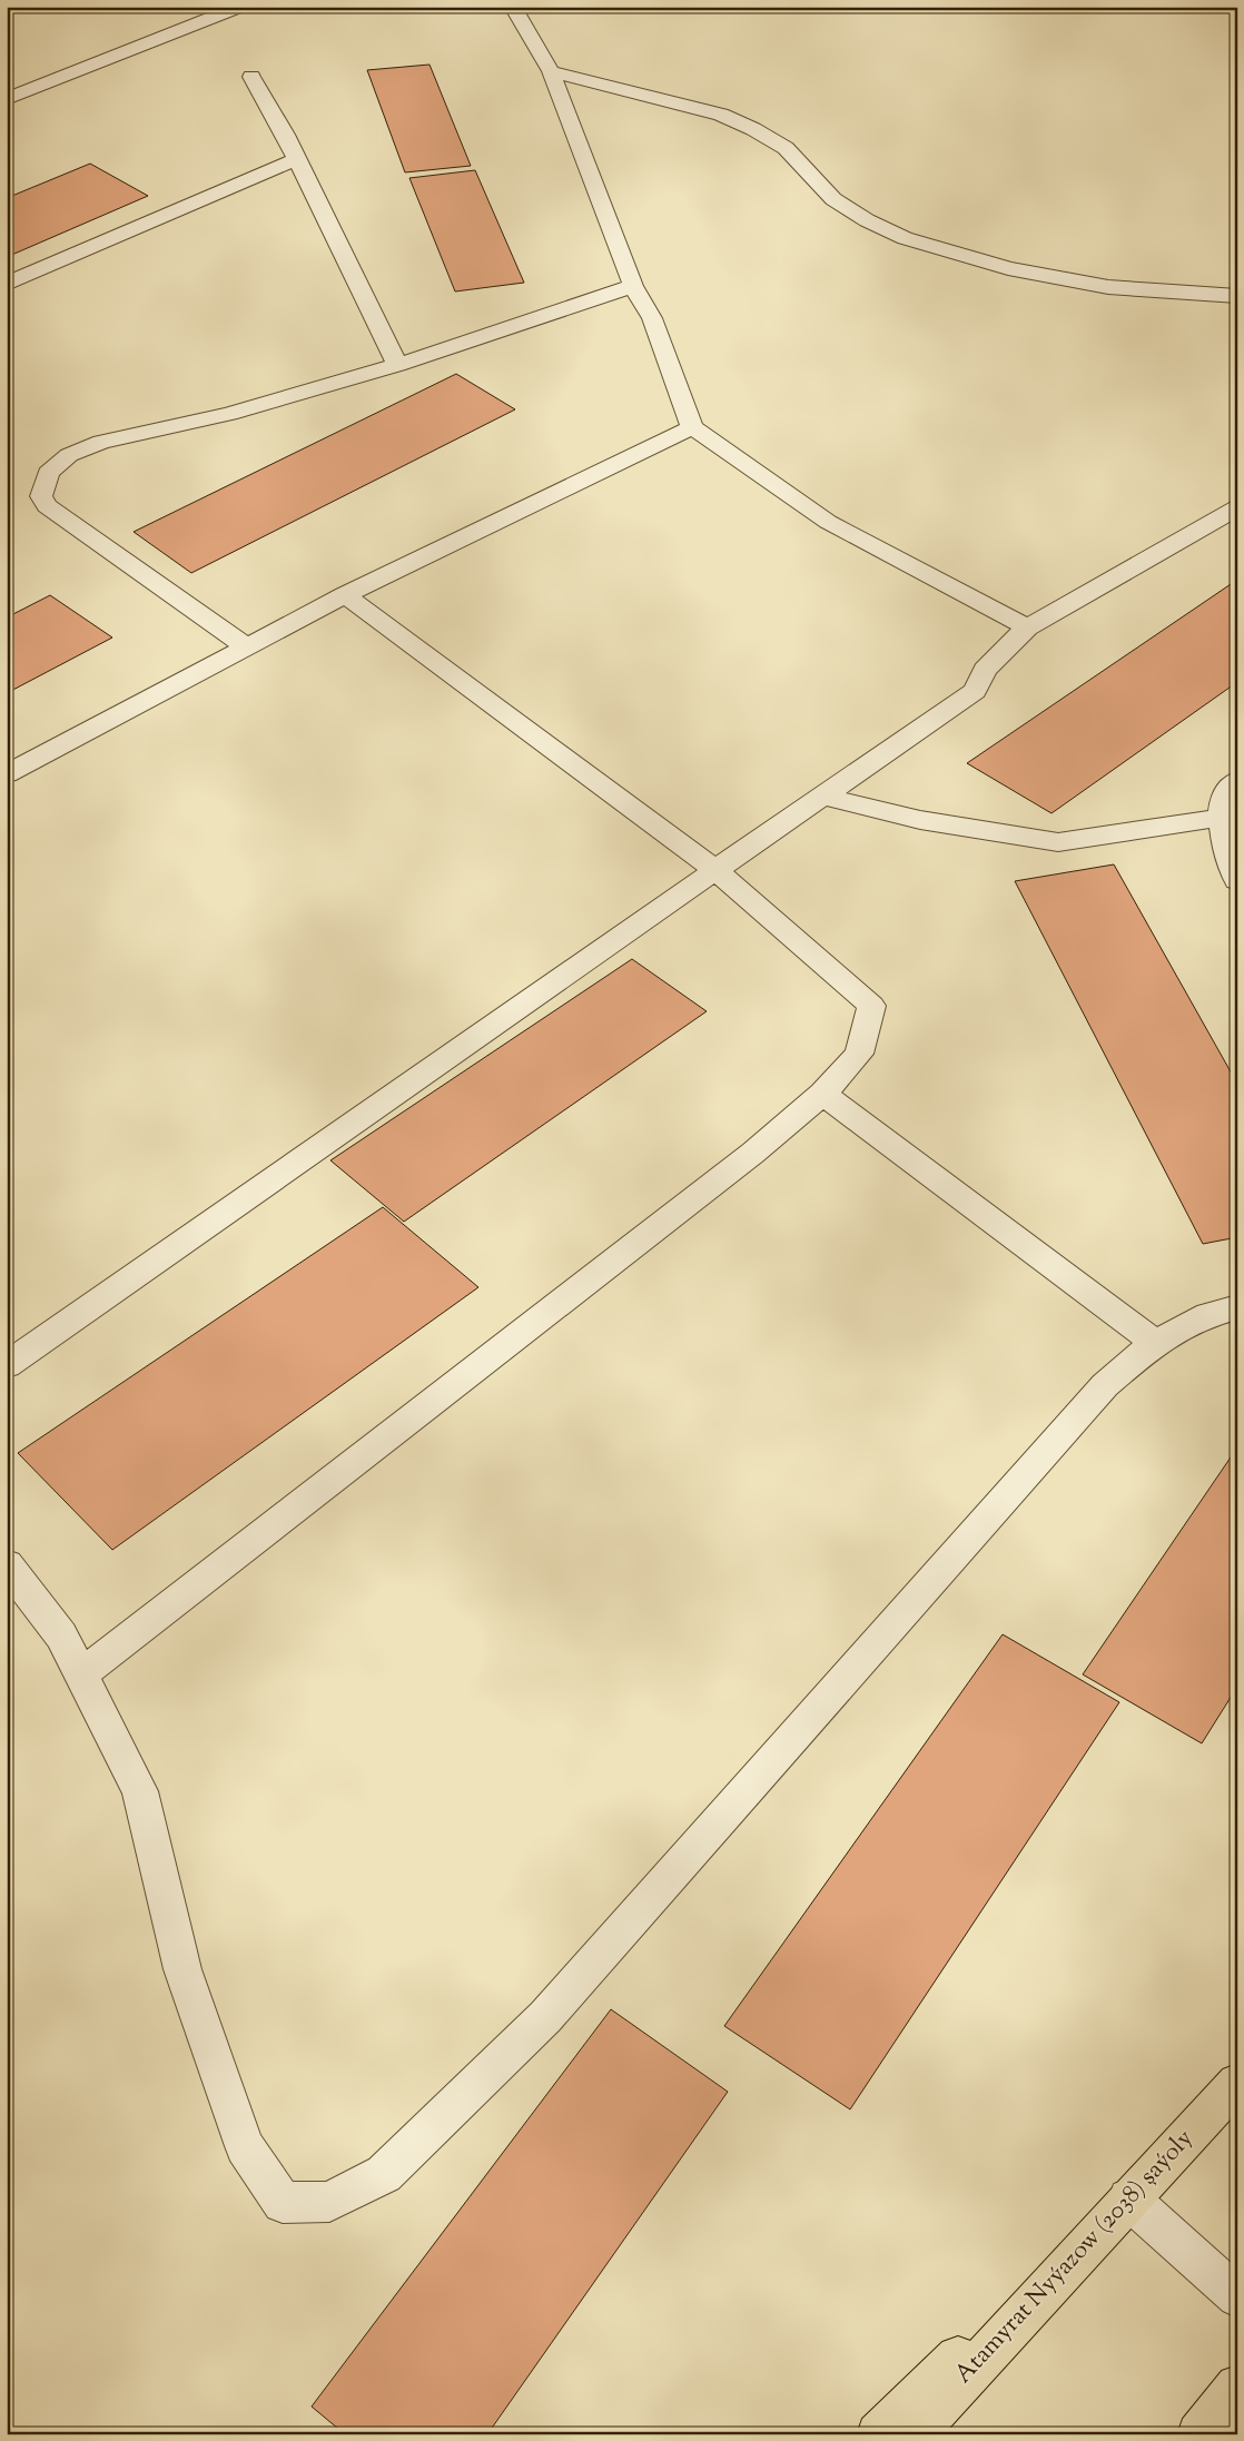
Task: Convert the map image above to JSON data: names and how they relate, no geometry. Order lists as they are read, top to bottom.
{
  "streets": {
    "main road": ["Atamyrat Nyýazow (2038) şaýoly"]
  }
}
